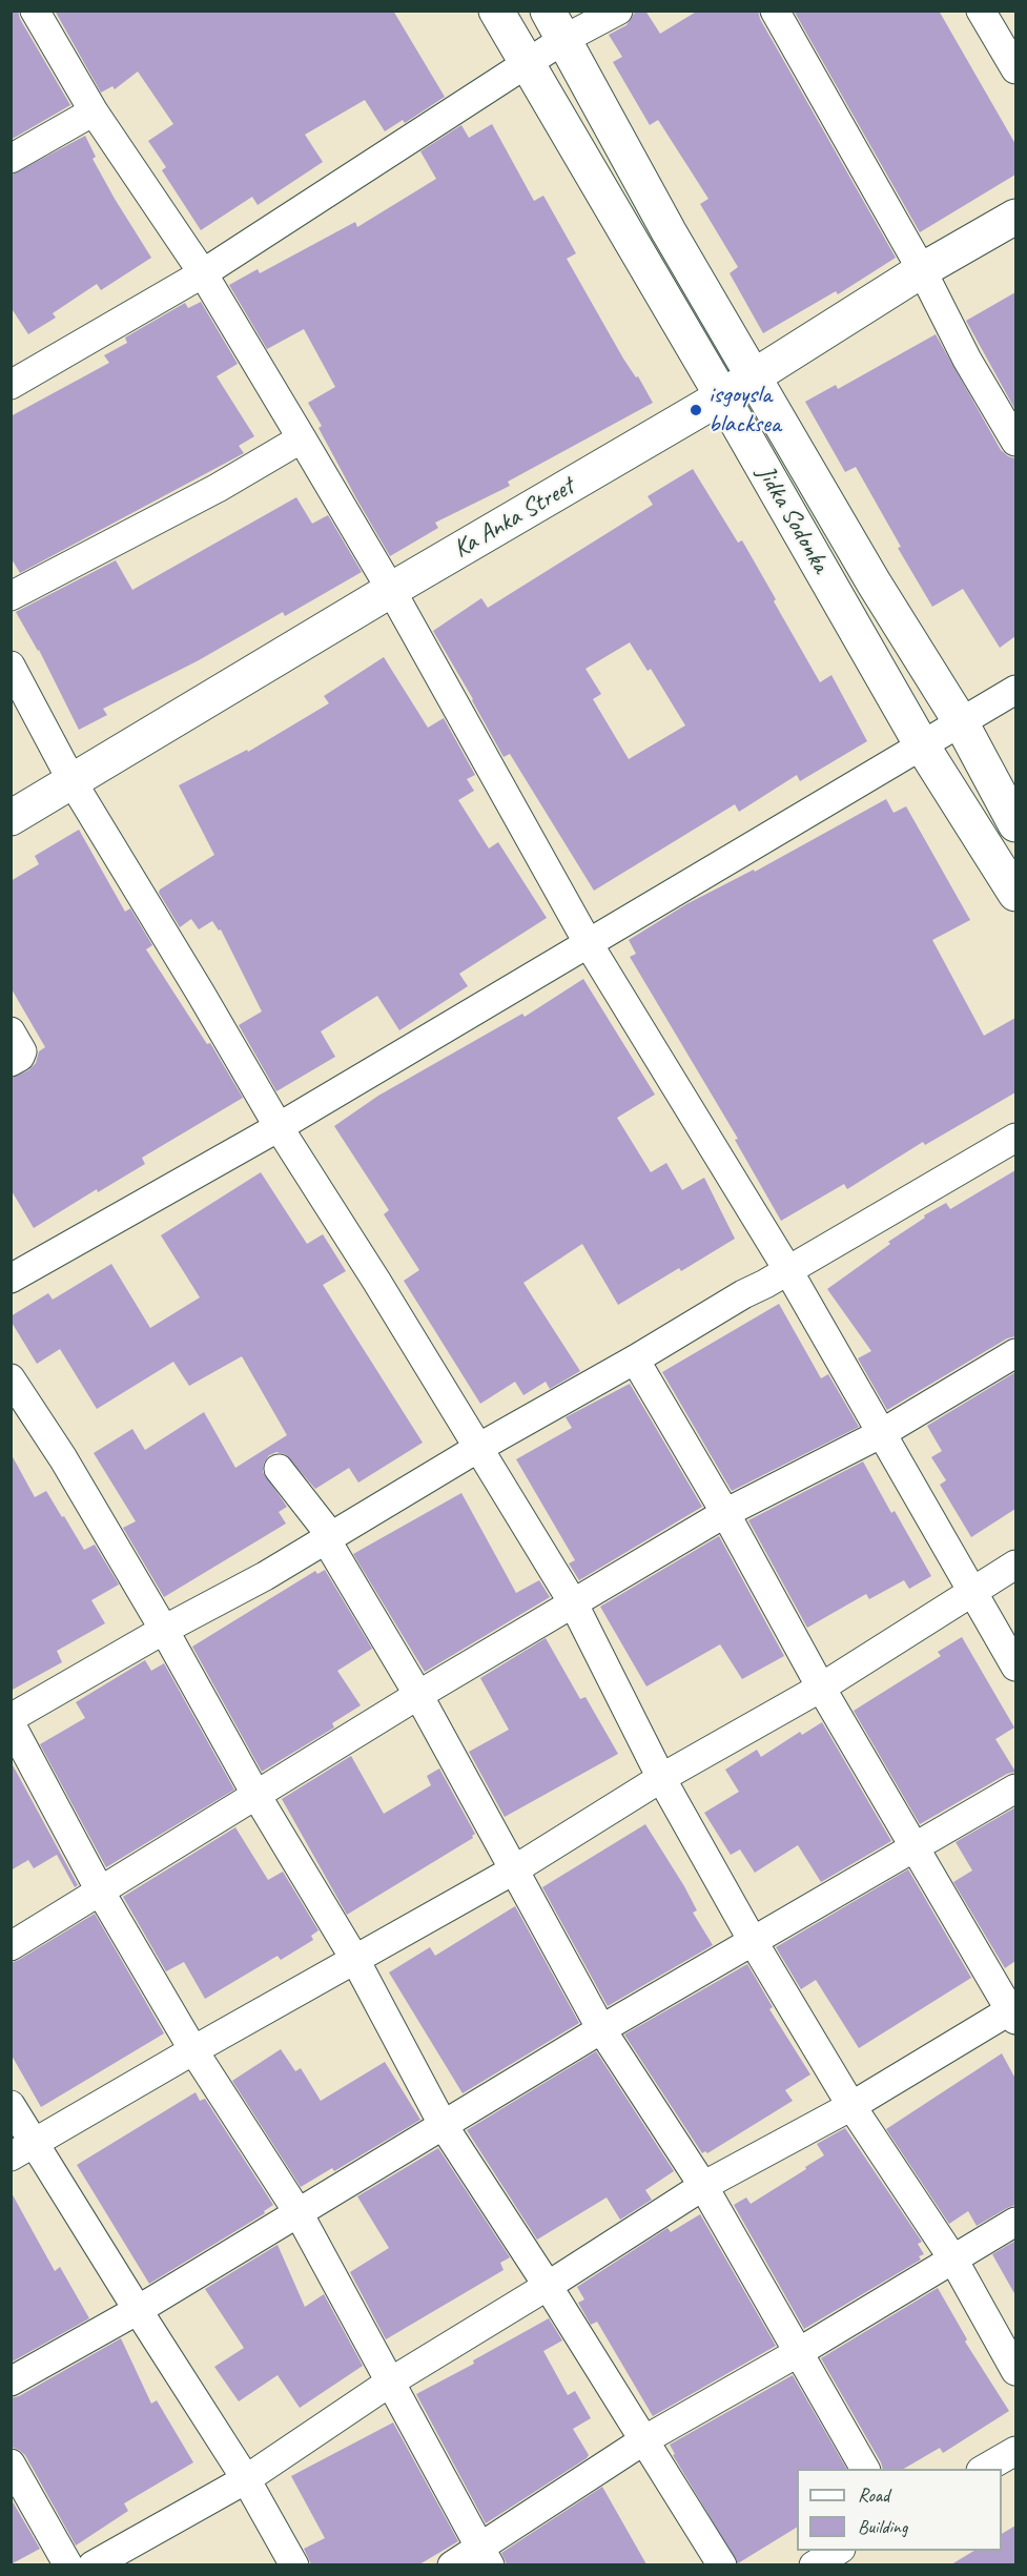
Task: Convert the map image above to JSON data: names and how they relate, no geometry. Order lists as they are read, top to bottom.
{
  "streets": {
    "main road": ["Ka Anka Street", "Jidka Sodonka"]
  },
  "crossings": [
    ["Ka Anka Street", "Jidka Sodonka"]
  ],
  "places": ["isgoysla blacksea"],
  "legend": ["Road", "Building"]
}
